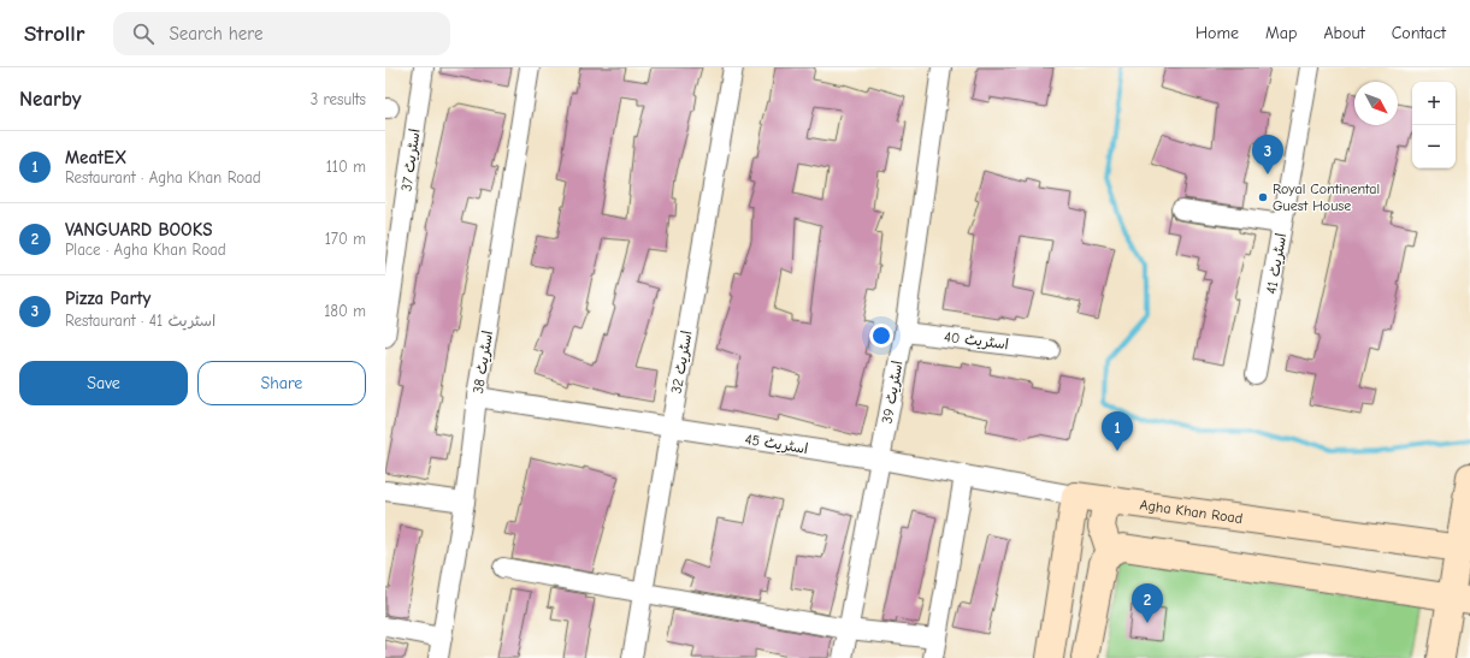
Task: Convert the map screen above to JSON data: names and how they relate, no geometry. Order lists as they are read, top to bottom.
{
  "streets": {
    "street": [
      "اسٹریٹ 37",
      "اسٹریٹ 41",
      "اسٹریٹ 40",
      "اسٹریٹ 38",
      "اسٹریٹ 32",
      "اسٹریٹ 39",
      "اسٹریٹ 45",
      "Agha Khan Road"
    ]
  },
  "crossings": [
    ["اسٹریٹ 40", "اسٹریٹ 39"],
    ["اسٹریٹ 38", "اسٹریٹ 45"],
    ["اسٹریٹ 32", "اسٹریٹ 45"],
    ["اسٹریٹ 39", "اسٹریٹ 45"],
    ["اسٹریٹ 45", "Agha Khan Road"]
  ],
  "places": ["Royal Continental Guest House"],
  "north": "bottom right",
  "page": {
    "header": "Strollr",
    "search": "Search here",
    "nav": [
      "Home",
      "Map",
      "About",
      "Contact"
    ],
    "heading": ["Nearby", "3 results"],
    "map_buttons": ["+", "−"],
    "list": [
      {
        "mark": "1",
        "name": "MeatEX",
        "note": "Restaurant · Agha Khan Road",
        "value": "110 m"
      },
      {
        "mark": "2",
        "name": "VANGUARD BOOKS",
        "note": "Place · Agha Khan Road",
        "value": "170 m"
      },
      {
        "mark": "3",
        "name": "Pizza Party",
        "note": "Restaurant · اسٹریٹ 41",
        "value": "180 m"
      }
    ],
    "pins": ["3", "1", "2"],
    "buttons": ["Save", "Share"]
  }
}
